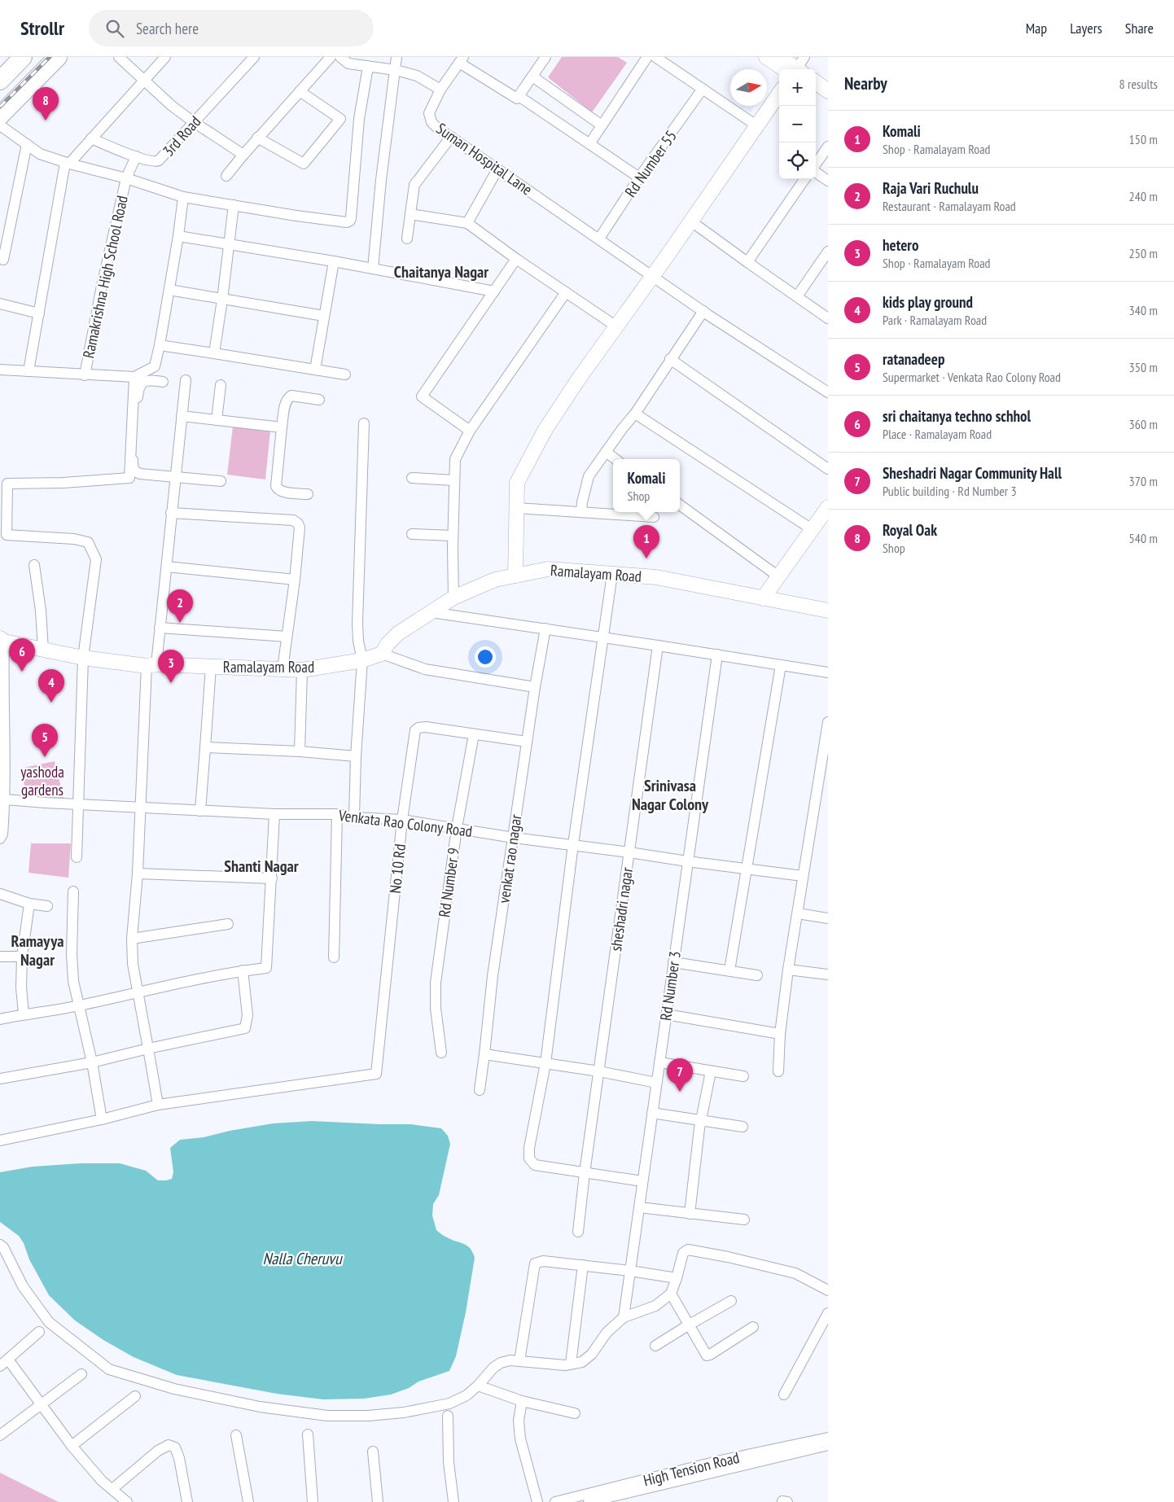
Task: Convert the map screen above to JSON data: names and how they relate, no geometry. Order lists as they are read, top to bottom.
{
  "streets": {
    "street": [
      "3rd Road",
      "Suman Hospital Lane",
      "Rd Number 55",
      "Ramakrishna High School Road",
      "Ramalayam Road",
      "Venkata Rao Colony Road",
      "venkat rao nagar",
      "No 10 Rd",
      "Rd Number 9",
      "sheshadri nagar",
      "Rd Number 3",
      "High Tension Road"
    ]
  },
  "crossings": [
    ["3rd Road", "Ramakrishna High School Road"],
    ["Suman Hospital Lane", "Rd Number 55"],
    ["Venkata Rao Colony Road", "venkat rao nagar"],
    ["Venkata Rao Colony Road", "No 10 Rd"],
    ["Venkata Rao Colony Road", "Rd Number 9"],
    ["Venkata Rao Colony Road", "sheshadri nagar"],
    ["Venkata Rao Colony Road", "Rd Number 3"],
    ["venkat rao nagar", "No 10 Rd"],
    ["No 10 Rd", "Rd Number 9"]
  ],
  "districts": [
    "Chaitanya Nagar",
    "Srinivasa Nagar Colony",
    "Shanti Nagar",
    "Ramayya Nagar"
  ],
  "water": ["Nalla Cheruvu"],
  "parks": ["yashoda gardens"],
  "north": "right",
  "page": {
    "header": "Strollr",
    "search": "Search here",
    "nav": ["Map", "Layers", "Share"],
    "heading": ["Nearby", "8 results"],
    "map_buttons": ["+", "−"],
    "pins": [
      "8",
      "1",
      "2",
      "6",
      "3",
      "4",
      "5",
      "7"
    ],
    "list": [
      {
        "mark": "1",
        "name": "Komali",
        "note": "Shop · Ramalayam Road",
        "value": "150 m"
      },
      {
        "mark": "2",
        "name": "Raja Vari Ruchulu",
        "note": "Restaurant · Ramalayam Road",
        "value": "240 m"
      },
      {
        "mark": "3",
        "name": "hetero",
        "note": "Shop · Ramalayam Road",
        "value": "250 m"
      },
      {
        "mark": "4",
        "name": "kids play ground",
        "note": "Park · Ramalayam Road",
        "value": "340 m"
      },
      {
        "mark": "5",
        "name": "ratanadeep",
        "note": "Supermarket · Venkata Rao Colony Road",
        "value": "350 m"
      },
      {
        "mark": "6",
        "name": "sri chaitanya techno schhol",
        "note": "Place · Ramalayam Road",
        "value": "360 m"
      },
      {
        "mark": "7",
        "name": "Sheshadri Nagar Community Hall",
        "note": "Public building · Rd Number 3",
        "value": "370 m"
      },
      {
        "mark": "8",
        "name": "Royal Oak",
        "note": "Shop",
        "value": "540 m"
      }
    ],
    "popup": ["Komali", "Shop"]
  }
}
